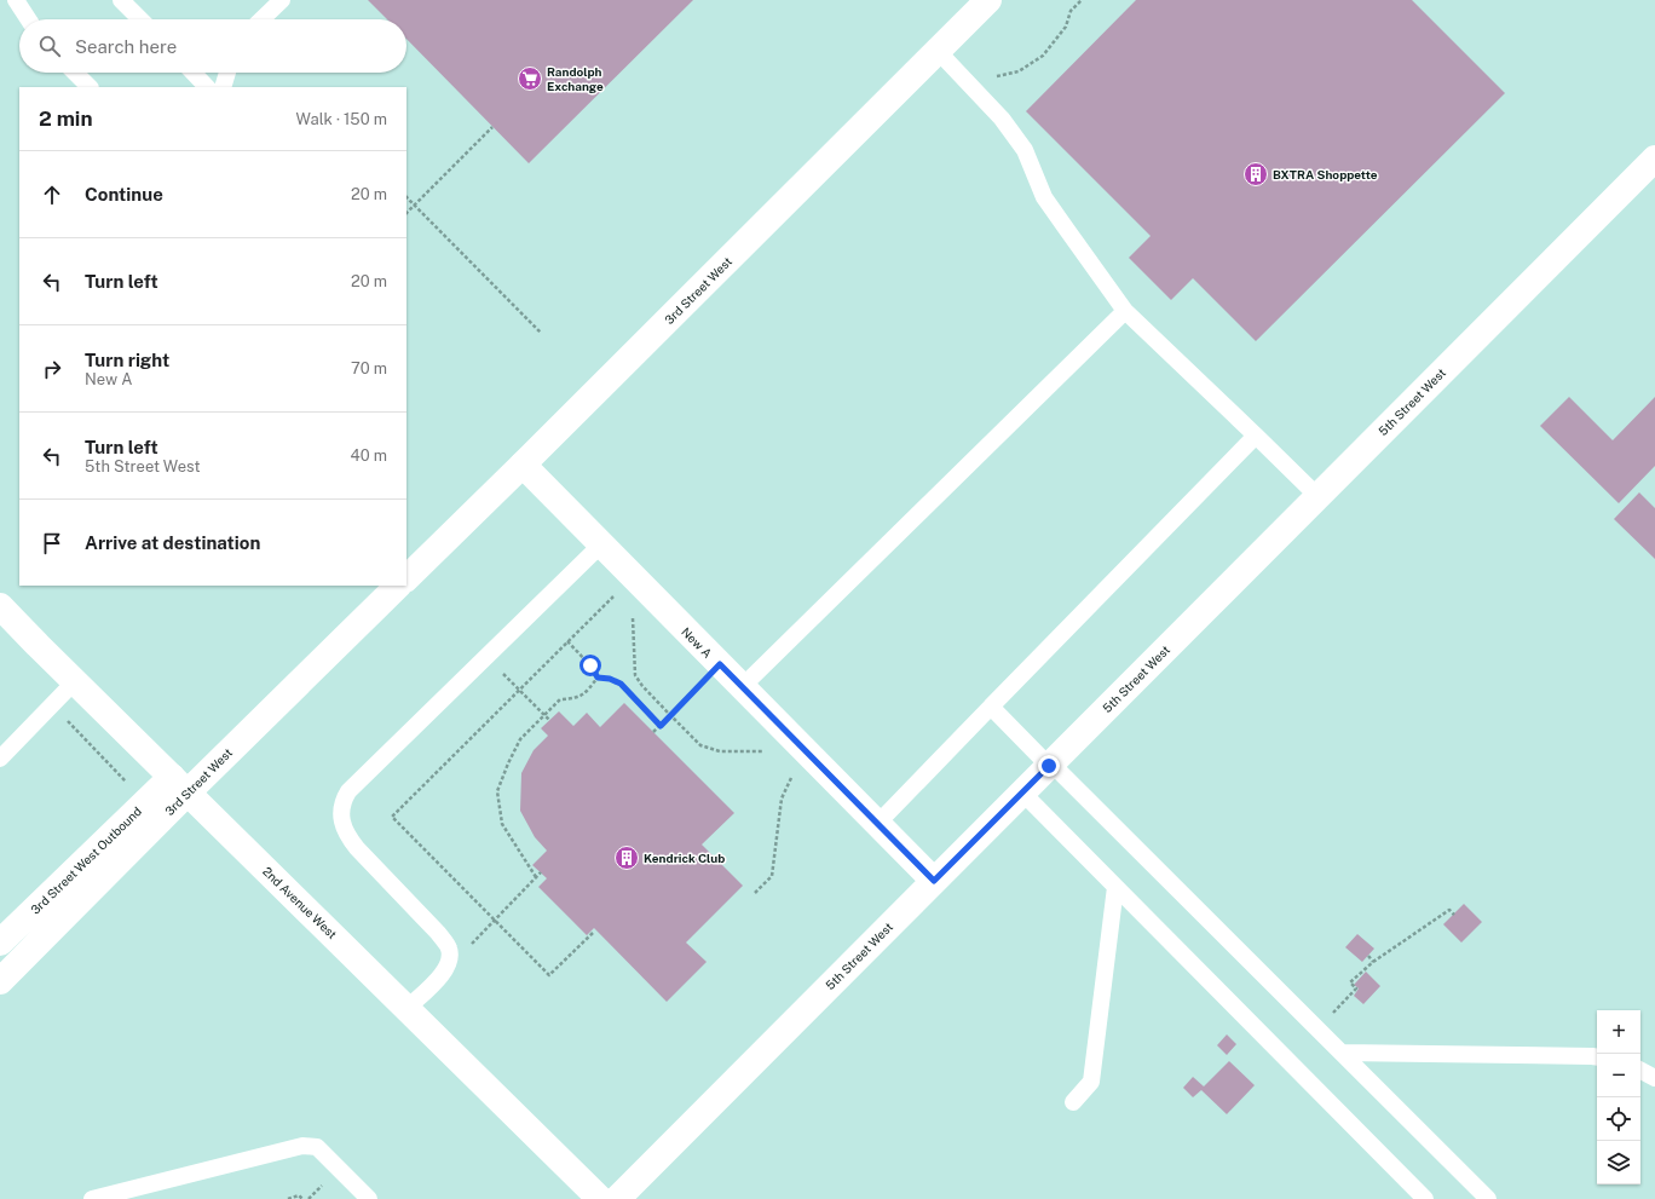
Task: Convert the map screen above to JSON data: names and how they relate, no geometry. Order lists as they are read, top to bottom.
{
  "streets": {
    "street": [
      "3rd Street West",
      "5th Street West",
      "New A",
      "3rd Street West Outbound",
      "2nd Avenue West"
    ]
  },
  "crossings": [
    ["3rd Street West", "New A"],
    ["3rd Street West", "3rd Street West Outbound"],
    ["3rd Street West", "2nd Avenue West"],
    ["5th Street West", "New A"],
    ["3rd Street West Outbound", "2nd Avenue West"]
  ],
  "places": {
    "supermarket": ["Randolph Exchange"],
    "building": ["BXTRA Shoppette", "Kendrick Club"]
  },
  "page": {
    "search": "Search here",
    "heading": ["2 min", "Walk · 150 m"],
    "list": [
      ["Continue", "20 m"],
      ["Turn left", "20 m"],
      ["Turn right", "New A", "70 m"],
      ["Turn left", "5th Street West", "40 m"],
      "Arrive at destination"
    ],
    "map_buttons": ["+", "−"]
  }
}
